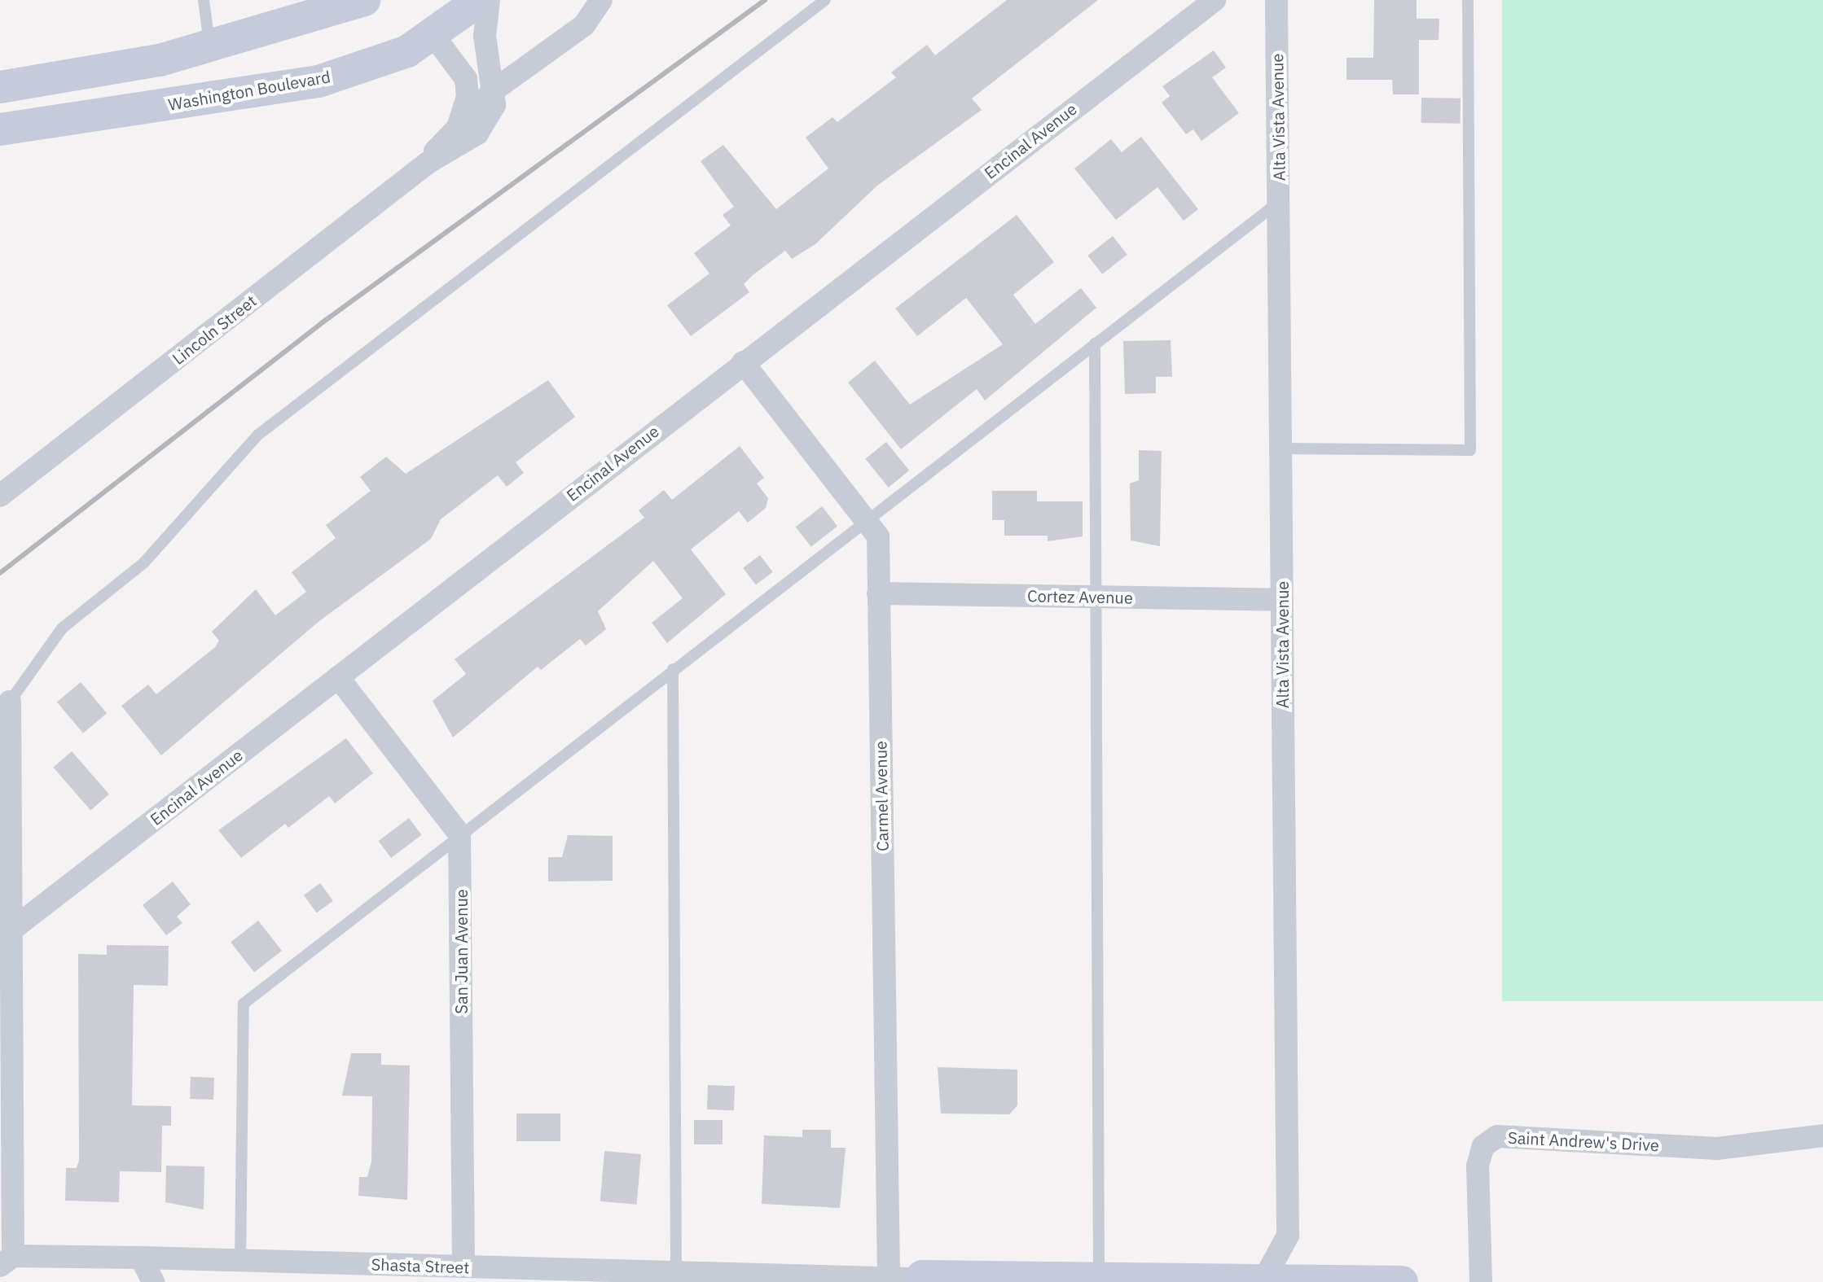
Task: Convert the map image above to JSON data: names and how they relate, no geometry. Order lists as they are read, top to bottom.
{
  "streets": {
    "main road": ["Washington Boulevard", "Shasta Street"],
    "street": [
      "Alta Vista Avenue",
      "Encinal Avenue",
      "Lincoln Street",
      "Cortez Avenue",
      "Carmel Avenue",
      "San Juan Avenue",
      "Saint Andrew's Drive"
    ]
  },
  "crossings": [
    ["Washington Boulevard", "Lincoln Street"],
    ["Alta Vista Avenue", "Cortez Avenue"],
    ["Alta Vista Avenue", "Shasta Street"],
    ["Encinal Avenue", "Carmel Avenue"],
    ["Cortez Avenue", "Carmel Avenue"],
    ["Carmel Avenue", "Shasta Street"],
    ["San Juan Avenue", "Shasta Street"]
  ]
}
